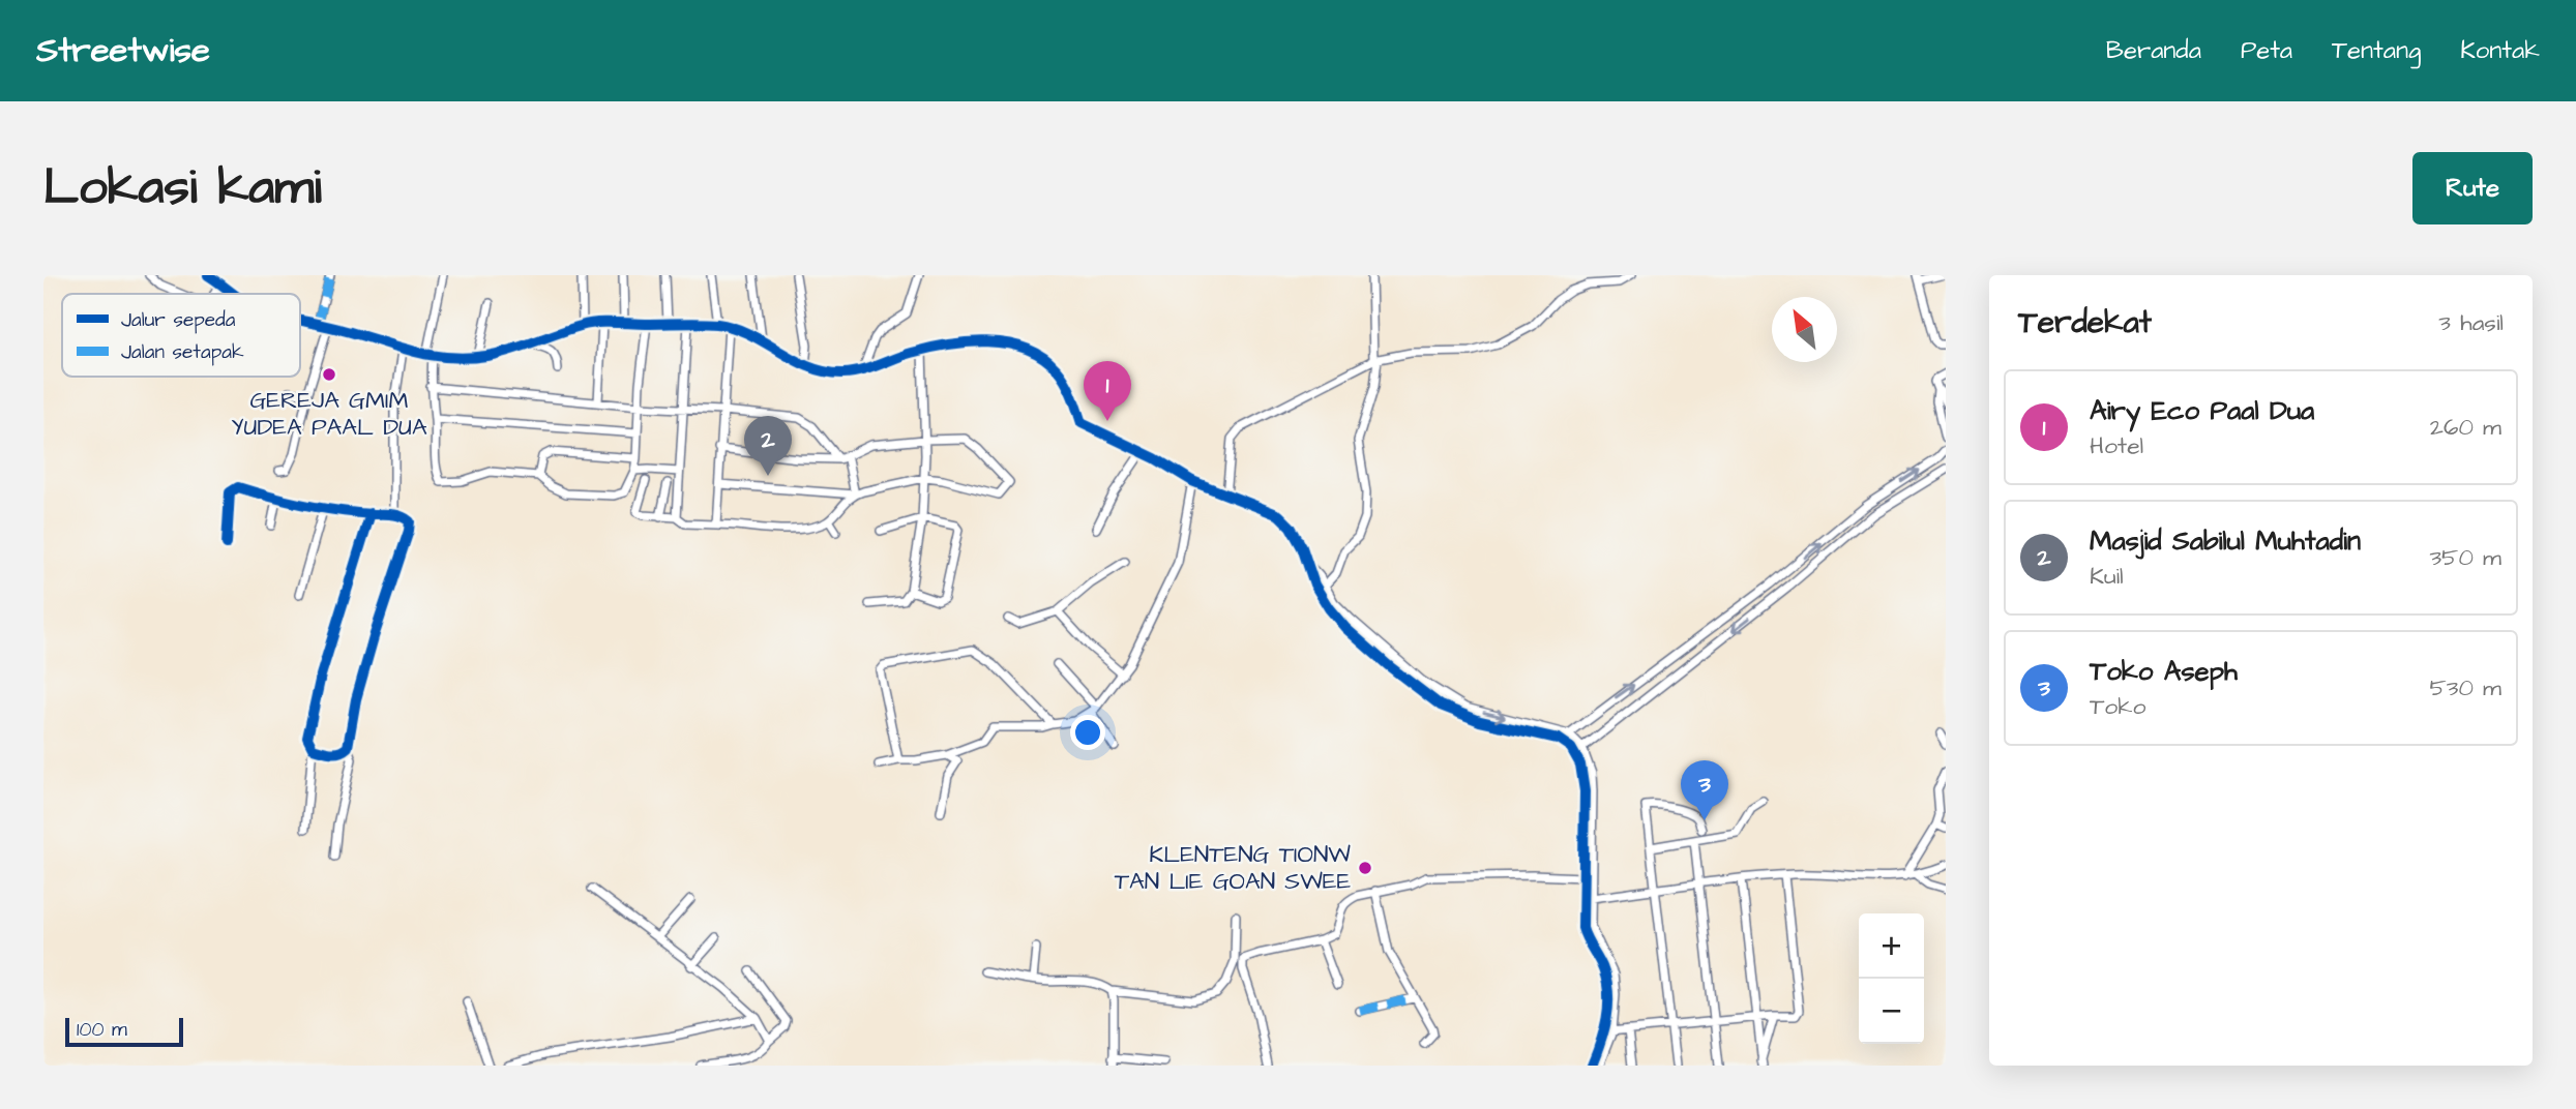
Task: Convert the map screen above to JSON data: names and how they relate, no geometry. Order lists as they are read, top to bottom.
{
  "places": ["GEREJA GMIM YUDEA PAAL DUA", "KLENTENG TIONW TAN LIE GOAN SWEE"],
  "legend": ["Jalur sepeda", "Jalan setapak"],
  "scale_bar": "100 m",
  "north": "top left",
  "page": {
    "header": "Streetwise",
    "nav": [
      "Beranda",
      "Peta",
      "Tentang",
      "Kontak"
    ],
    "buttons": "Rute",
    "title": "Lokasi kami",
    "heading": ["Terdekat", "3 hasil"],
    "pins": ["1", "2", "3"],
    "list": [
      {
        "mark": "1",
        "name": "Airy Eco Paal Dua",
        "note": "Hotel",
        "value": "260 m"
      },
      {
        "mark": "2",
        "name": "Masjid Sabilul Muhtadin",
        "note": "Kuil",
        "value": "350 m"
      },
      {
        "mark": "3",
        "name": "Toko Aseph",
        "note": "Toko",
        "value": "530 m"
      }
    ],
    "map_buttons": ["+", "−"],
    "scale": "100 m"
  }
}
